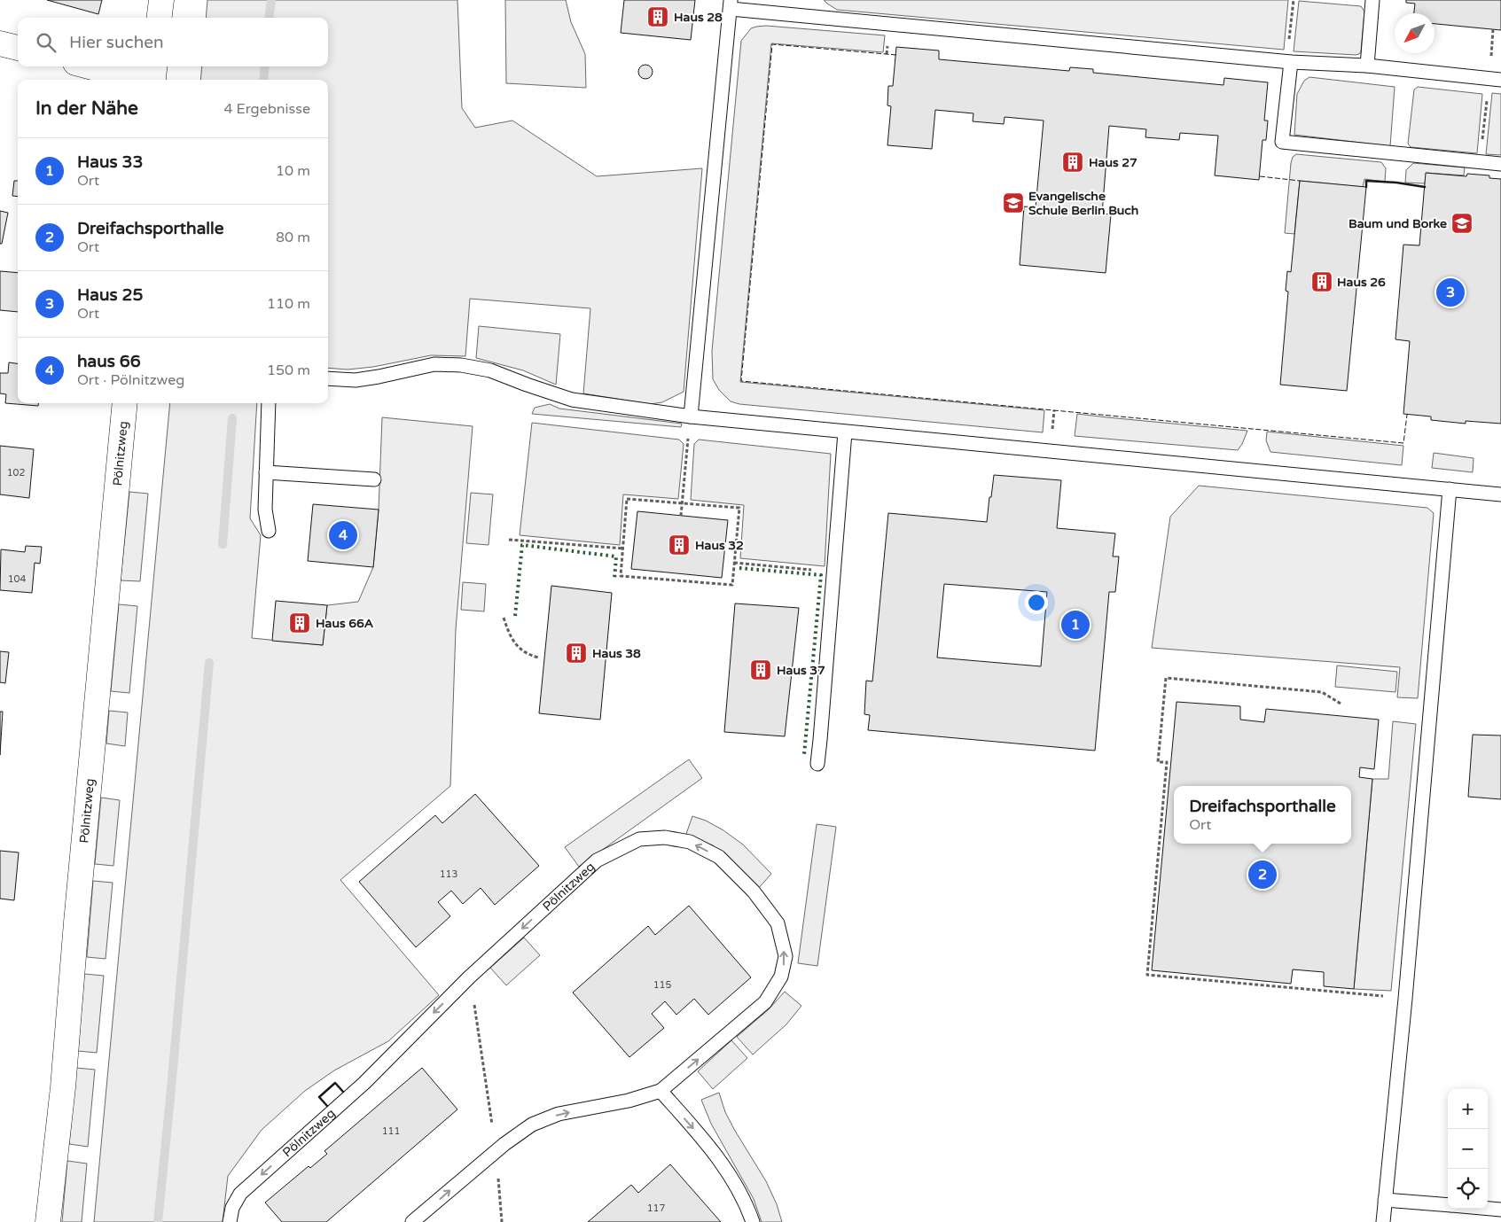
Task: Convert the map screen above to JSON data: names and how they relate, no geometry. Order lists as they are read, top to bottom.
{
  "streets": {
    "street": ["Pölnitzweg"]
  },
  "places": {
    "building": [
      "Haus 28",
      "Haus 27",
      "Haus 26",
      "Haus 32",
      "Haus 66A",
      "Haus 38",
      "Haus 37"
    ],
    "school or university": ["Evangelische Schule Berlin Buch", "Baum und Borke"]
  },
  "house_numbers": [
    "102",
    "104",
    "113",
    "115",
    "111",
    "117"
  ],
  "north": "bottom left",
  "page": {
    "search": "Hier suchen",
    "heading": ["In der Nähe", "4 Ergebnisse"],
    "list": [
      {
        "mark": "1",
        "name": "Haus 33",
        "note": "Ort",
        "value": "10 m"
      },
      {
        "mark": "2",
        "name": "Dreifachsporthalle",
        "note": "Ort",
        "value": "80 m"
      },
      {
        "mark": "3",
        "name": "Haus 25",
        "note": "Ort",
        "value": "110 m"
      },
      {
        "mark": "4",
        "name": "haus 66",
        "note": "Ort · Pölnitzweg",
        "value": "150 m"
      }
    ],
    "pins": [
      "3",
      "4",
      "1",
      "2"
    ],
    "popup": ["Dreifachsporthalle", "Ort"],
    "map_buttons": ["+", "−"]
  }
}
